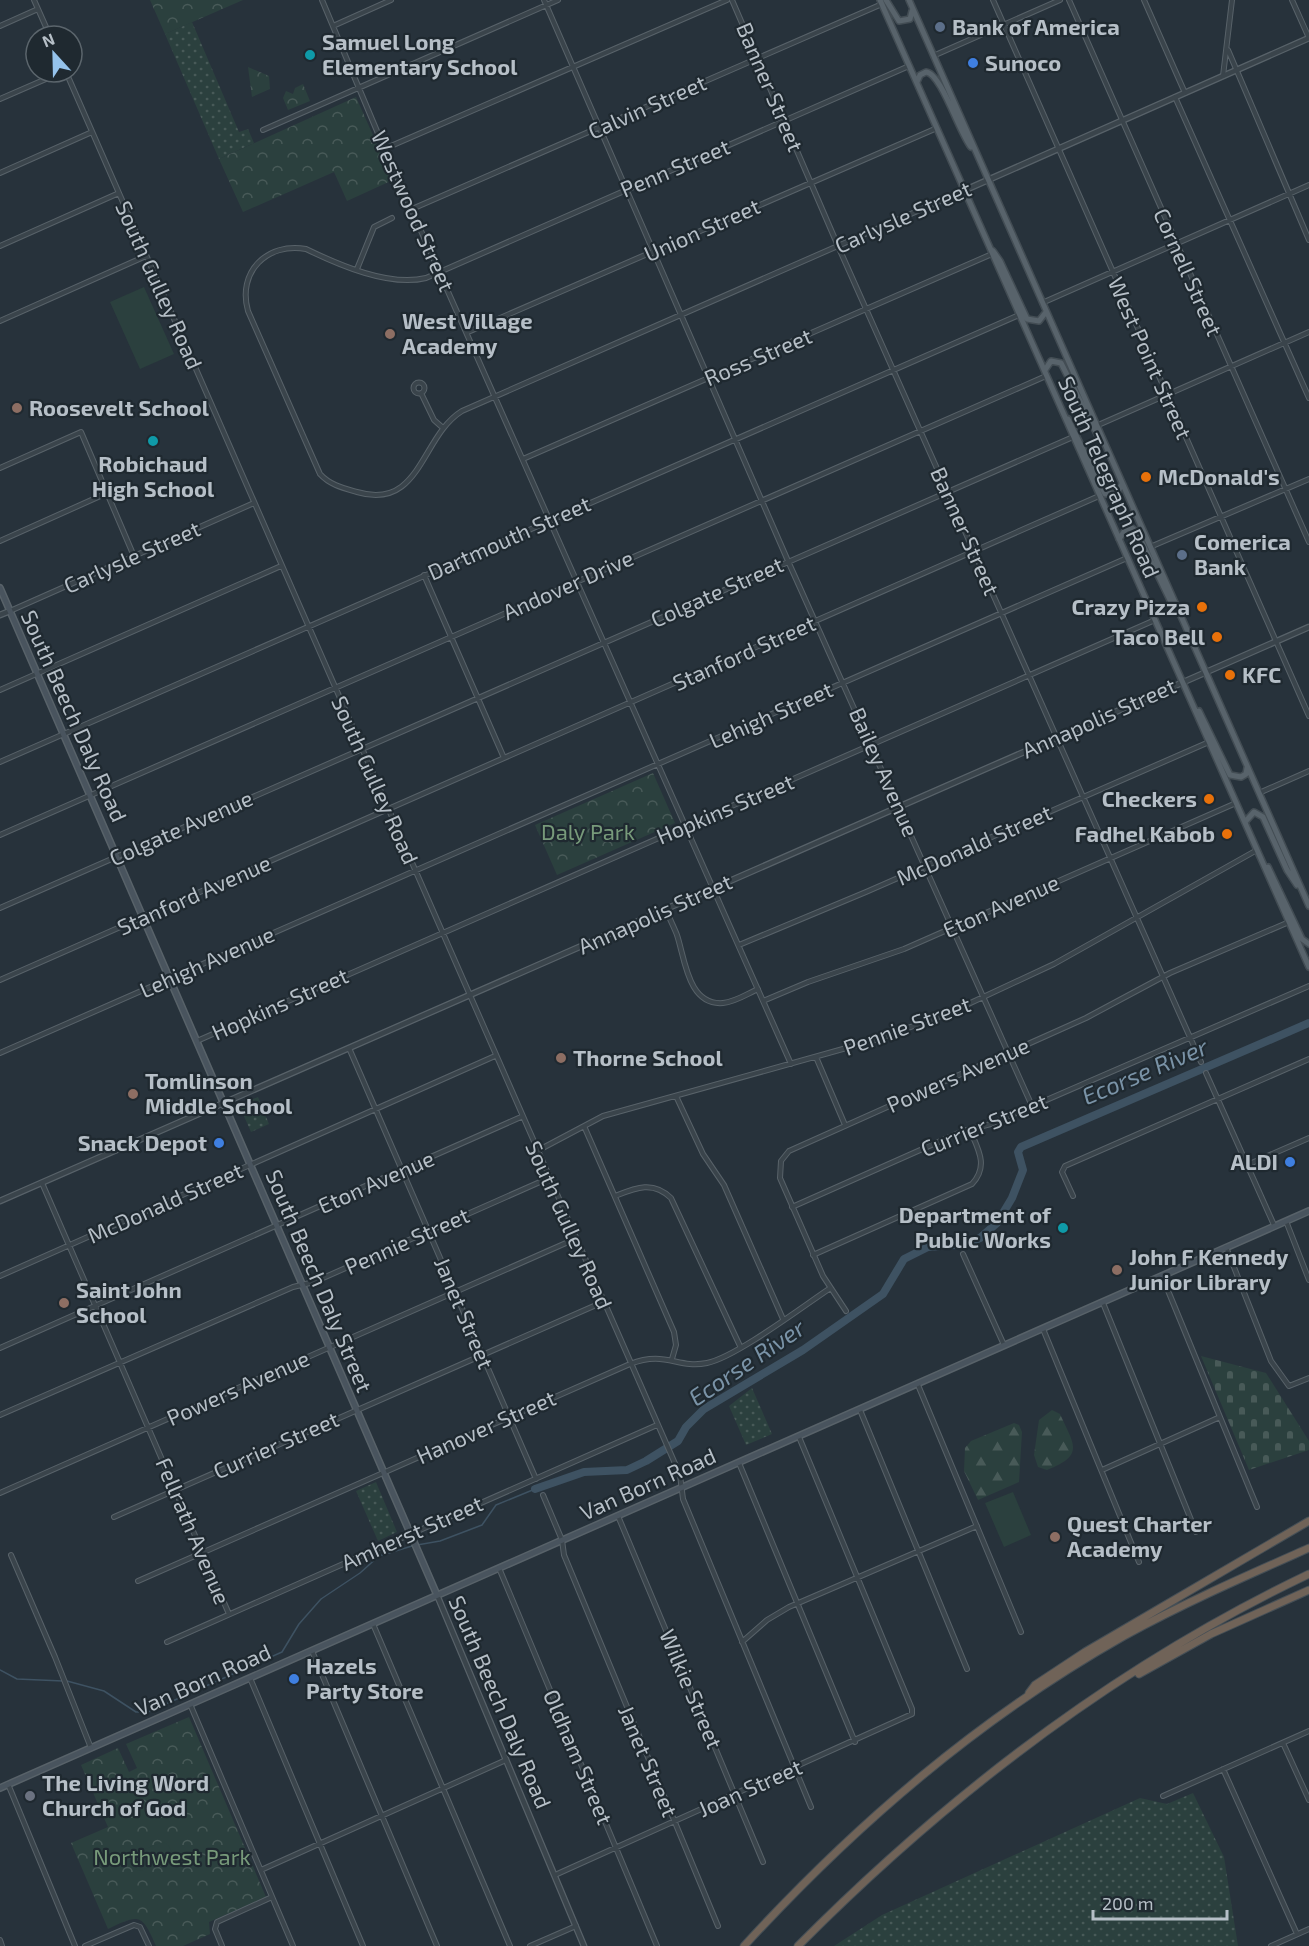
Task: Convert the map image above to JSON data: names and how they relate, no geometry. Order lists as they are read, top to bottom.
{
  "streets": {
    "main road": [
      "South Telegraph Road",
      "South Beech Daly Road",
      "South Beech Daly Street",
      "Van Born Road"
    ],
    "street": [
      "Banner Street",
      "Calvin Street",
      "Penn Street",
      "Westwood Street",
      "Carlysle Street",
      "Union Street",
      "Cornell Street",
      "South Gulley Road",
      "Ross Street",
      "West Point Street",
      "Dartmouth Street",
      "Andover Drive",
      "Colgate Street",
      "Stanford Street",
      "Lehigh Street",
      "Annapolis Street",
      "Bailey Avenue",
      "Hopkins Street",
      "Colgate Avenue",
      "McDonald Street",
      "Stanford Avenue",
      "Eton Avenue",
      "Lehigh Avenue",
      "Pennie Street",
      "Powers Avenue",
      "Currier Street",
      "Janet Street",
      "Hanover Street",
      "Fellrath Avenue",
      "Amherst Street",
      "Wilkie Street",
      "Oldham Street",
      "Joan Street"
    ]
  },
  "crossings": [
    ["Banner Street", "Calvin Street"],
    ["Banner Street", "Penn Street"],
    ["Banner Street", "Carlysle Street"],
    ["Banner Street", "Union Street"],
    ["Banner Street", "Ross Street"],
    ["Banner Street", "Dartmouth Street"],
    ["Banner Street", "Andover Drive"],
    ["Banner Street", "Colgate Street"],
    ["Banner Street", "Stanford Street"],
    ["Banner Street", "Lehigh Street"],
    ["Banner Street", "Annapolis Street"],
    ["Banner Street", "Hopkins Street"],
    ["Banner Street", "McDonald Street"],
    ["Banner Street", "Eton Avenue"],
    ["Banner Street", "Pennie Street"],
    ["Banner Street", "Powers Avenue"],
    ["Banner Street", "Currier Street"],
    ["Calvin Street", "Westwood Street"],
    ["Calvin Street", "South Telegraph Road"],
    ["Calvin Street", "Bailey Avenue"],
    ["Penn Street", "Westwood Street"],
    ["Penn Street", "Carlysle Street"],
    ["Penn Street", "South Telegraph Road"],
    ["Penn Street", "Bailey Avenue"],
    ["Westwood Street", "Carlysle Street"],
    ["Westwood Street", "Union Street"],
    ["Westwood Street", "Ross Street"],
    ["Westwood Street", "Dartmouth Street"],
    ["Westwood Street", "Andover Drive"],
    ["Westwood Street", "Colgate Street"],
    ["Westwood Street", "Stanford Street"],
    ["Westwood Street", "Lehigh Street"],
    ["Westwood Street", "Annapolis Street"],
    ["Westwood Street", "Hopkins Street"],
    ["Westwood Street", "McDonald Street"],
    ["Westwood Street", "Eton Avenue"],
    ["Westwood Street", "Pennie Street"],
    ["Carlysle Street", "Cornell Street"],
    ["Carlysle Street", "South Gulley Road"],
    ["Carlysle Street", "West Point Street"],
    ["Carlysle Street", "South Telegraph Road"],
    ["Carlysle Street", "South Beech Daly Road"],
    ["Carlysle Street", "Bailey Avenue"],
    ["Union Street", "South Telegraph Road"],
    ["Union Street", "Bailey Avenue"],
    ["South Gulley Road", "Dartmouth Street"],
    ["South Gulley Road", "Andover Drive"],
    ["South Gulley Road", "Colgate Street"],
    ["South Gulley Road", "Stanford Street"],
    ["South Gulley Road", "Lehigh Street"],
    ["South Gulley Road", "Annapolis Street"],
    ["South Gulley Road", "Hopkins Street"],
    ["South Gulley Road", "Colgate Avenue"],
    ["South Gulley Road", "McDonald Street"],
    ["South Gulley Road", "Stanford Avenue"],
    ["South Gulley Road", "Eton Avenue"],
    ["South Gulley Road", "Lehigh Avenue"],
    ["South Gulley Road", "Pennie Street"],
    ["South Gulley Road", "Powers Avenue"],
    ["South Gulley Road", "Currier Street"],
    ["South Gulley Road", "Hanover Street"],
    ["South Gulley Road", "Van Born Road"],
    ["South Gulley Road", "Amherst Street"],
    ["South Gulley Road", "Joan Street"],
    ["Ross Street", "South Telegraph Road"],
    ["Ross Street", "Bailey Avenue"],
    ["West Point Street", "Annapolis Street"],
    ["South Telegraph Road", "Dartmouth Street"],
    ["South Telegraph Road", "Andover Drive"],
    ["South Telegraph Road", "Colgate Street"],
    ["South Telegraph Road", "Stanford Street"],
    ["South Telegraph Road", "Lehigh Street"],
    ["South Telegraph Road", "Annapolis Street"],
    ["South Telegraph Road", "Hopkins Street"],
    ["South Telegraph Road", "McDonald Street"],
    ["South Telegraph Road", "Eton Avenue"],
    ["South Telegraph Road", "Pennie Street"],
    ["South Telegraph Road", "Powers Avenue"],
    ["Dartmouth Street", "South Beech Daly Road"],
    ["Dartmouth Street", "Bailey Avenue"],
    ["Andover Drive", "South Beech Daly Road"],
    ["Andover Drive", "Bailey Avenue"],
    ["Colgate Street", "Bailey Avenue"],
    ["Colgate Street", "Colgate Avenue"],
    ["Stanford Street", "Bailey Avenue"],
    ["Stanford Street", "Stanford Avenue"],
    ["Lehigh Street", "Bailey Avenue"],
    ["Lehigh Street", "Lehigh Avenue"],
    ["South Beech Daly Road", "Colgate Avenue"],
    ["South Beech Daly Road", "Stanford Avenue"],
    ["South Beech Daly Road", "South Beech Daly Street"],
    ["South Beech Daly Road", "Hanover Street"],
    ["South Beech Daly Road", "Van Born Road"],
    ["South Beech Daly Road", "Amherst Street"],
    ["South Beech Daly Road", "Joan Street"],
    ["Annapolis Street", "Bailey Avenue"],
    ["Annapolis Street", "South Beech Daly Street"],
    ["Annapolis Street", "Janet Street"],
    ["Annapolis Street", "Fellrath Avenue"],
    ["Bailey Avenue", "Hopkins Street"],
    ["Bailey Avenue", "McDonald Street"],
    ["Bailey Avenue", "Eton Avenue"],
    ["Bailey Avenue", "Pennie Street"],
    ["Bailey Avenue", "Powers Avenue"],
    ["Bailey Avenue", "Currier Street"],
    ["McDonald Street", "South Beech Daly Street"],
    ["McDonald Street", "Janet Street"],
    ["McDonald Street", "Fellrath Avenue"],
    ["Eton Avenue", "South Beech Daly Street"],
    ["Eton Avenue", "Janet Street"],
    ["Eton Avenue", "Fellrath Avenue"],
    ["Pennie Street", "South Beech Daly Street"],
    ["Pennie Street", "Janet Street"],
    ["Pennie Street", "Fellrath Avenue"],
    ["Powers Avenue", "Currier Street"],
    ["Powers Avenue", "South Beech Daly Street"],
    ["Powers Avenue", "Janet Street"],
    ["Powers Avenue", "Hanover Street"],
    ["Powers Avenue", "Fellrath Avenue"],
    ["Currier Street", "South Beech Daly Street"],
    ["Currier Street", "Janet Street"],
    ["Currier Street", "Fellrath Avenue"],
    ["South Beech Daly Street", "Hanover Street"],
    ["Janet Street", "Hanover Street"],
    ["Janet Street", "Van Born Road"],
    ["Janet Street", "Amherst Street"],
    ["Janet Street", "Joan Street"],
    ["Hanover Street", "Fellrath Avenue"],
    ["Van Born Road", "Wilkie Street"],
    ["Van Born Road", "Oldham Street"],
    ["Fellrath Avenue", "Amherst Street"],
    ["Wilkie Street", "Joan Street"],
    ["Oldham Street", "Joan Street"]
  ],
  "water": ["Ecorse River"],
  "parks": ["Daly Park", "Northwest Park"],
  "places": [
    "Bank of America",
    "Samuel Long Elementary School",
    "Sunoco",
    "West Village Academy",
    "Roosevelt School",
    "Robichaud High School",
    "McDonald's",
    "Comerica Bank",
    "Crazy Pizza",
    "Taco Bell",
    "KFC",
    "Checkers",
    "Fadhel Kabob",
    "Thorne School",
    "Tomlinson Middle School",
    "Snack Depot",
    "ALDI",
    "Department of Public Works",
    "John F Kennedy Junior Library",
    "Saint John School",
    "Quest Charter Academy",
    "Hazels Party Store",
    "The Living Word Church of God"
  ],
  "scale_bar": "200 m",
  "north": "top"
}
